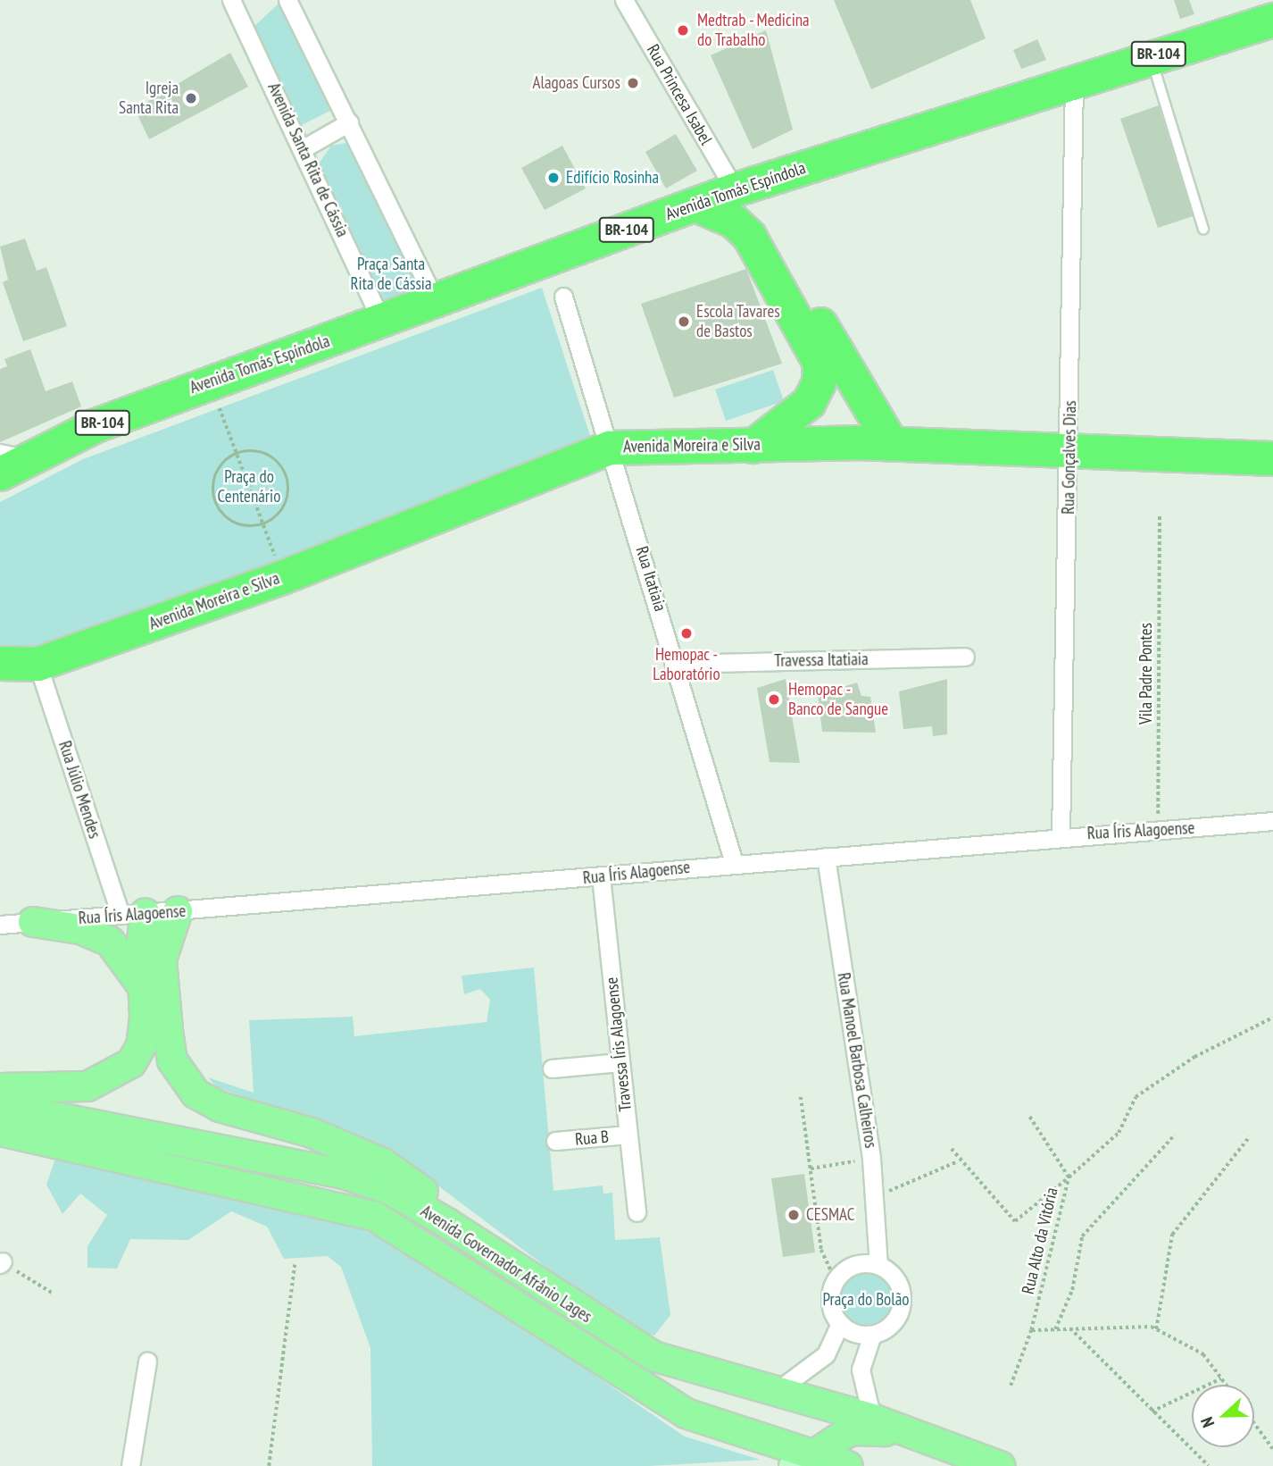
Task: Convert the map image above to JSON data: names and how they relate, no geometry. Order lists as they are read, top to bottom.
{
  "streets": {
    "highway": ["BR-104", "Avenida Tomás Espíndola", "Avenida Moreira e Silva"],
    "main road": ["Avenida Governador Afrânio Lages"],
    "street": [
      "Rua Princesa Isabel",
      "Avenida Santa Rita de Cássia",
      "Rua Gonçalves Dias",
      "Rua Itatiaia",
      "Travessa Itatiaia",
      "Rua Júlio Mendes",
      "Rua Íris Alagoense",
      "Travessa Íris Alagoense",
      "Rua Manoel Barbosa Calheiros",
      "Rua B"
    ],
    "path": ["Vila Padre Pontes", "Rua Alto da Vitória"]
  },
  "crossings": [
    ["Rua Princesa Isabel", "Avenida Tomás Espíndola"],
    ["Avenida Santa Rita de Cássia", "Avenida Tomás Espíndola"],
    ["Avenida Tomás Espíndola", "Rua Gonçalves Dias"],
    ["Avenida Moreira e Silva", "Rua Gonçalves Dias"],
    ["Avenida Moreira e Silva", "Rua Itatiaia"],
    ["Avenida Moreira e Silva", "Rua Júlio Mendes"],
    ["Rua Gonçalves Dias", "Rua Íris Alagoense"],
    ["Rua Itatiaia", "Travessa Itatiaia"],
    ["Rua Itatiaia", "Rua Íris Alagoense"],
    ["Vila Padre Pontes", "Rua Íris Alagoense"],
    ["Rua Júlio Mendes", "Rua Íris Alagoense"],
    ["Rua Íris Alagoense", "Travessa Íris Alagoense"],
    ["Rua Íris Alagoense", "Rua Manoel Barbosa Calheiros"],
    ["Travessa Íris Alagoense", "Rua B"]
  ],
  "parks": ["Praça Santa Rita de Cássia", "Praça do Centenário", "Praça do Bolão"],
  "places": [
    "Medtrab - Medicina do Trabalho",
    "Alagoas Cursos",
    "Igreja Santa Rita",
    "Edifício Rosinha",
    "Escola Tavares de Bastos",
    "Hemopac - Laboratório",
    "Hemopac - Banco de Sangue",
    "CESMAC"
  ],
  "north": "left"
}
